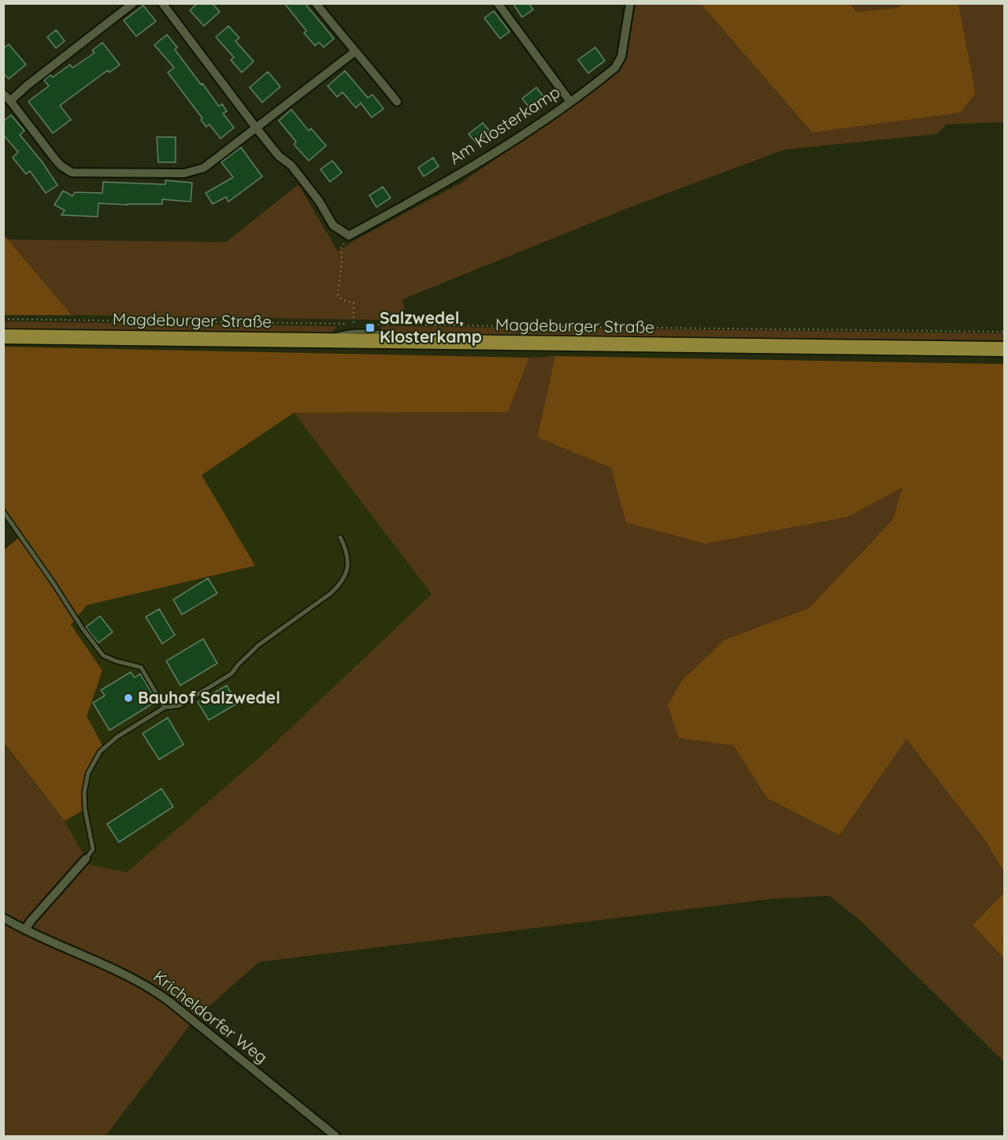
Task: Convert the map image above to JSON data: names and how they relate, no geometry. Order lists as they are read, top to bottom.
{
  "streets": {
    "main road": ["Magdeburger Straße"],
    "street": ["Am Klosterkamp", "Kricheldorfer Weg"]
  },
  "places": {
    "transit": ["Salzwedel, Klosterkamp"],
    "other": ["Bauhof Salzwedel"]
  }
}
